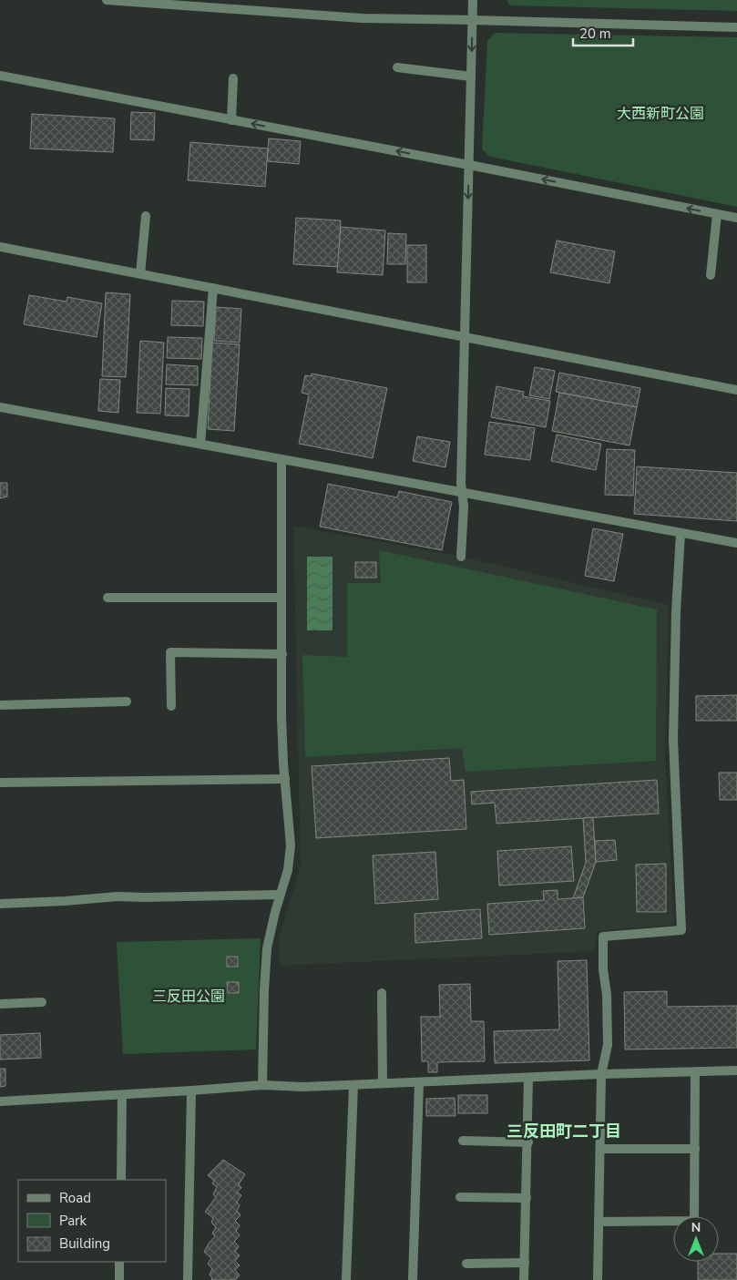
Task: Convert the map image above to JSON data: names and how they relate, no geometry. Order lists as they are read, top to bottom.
{
  "districts": ["三反田町二丁目"],
  "parks": ["大西新町公園", "三反田公園"],
  "legend": ["Road", "Park", "Building"],
  "scale_bar": "20 m",
  "north": "top"
}
